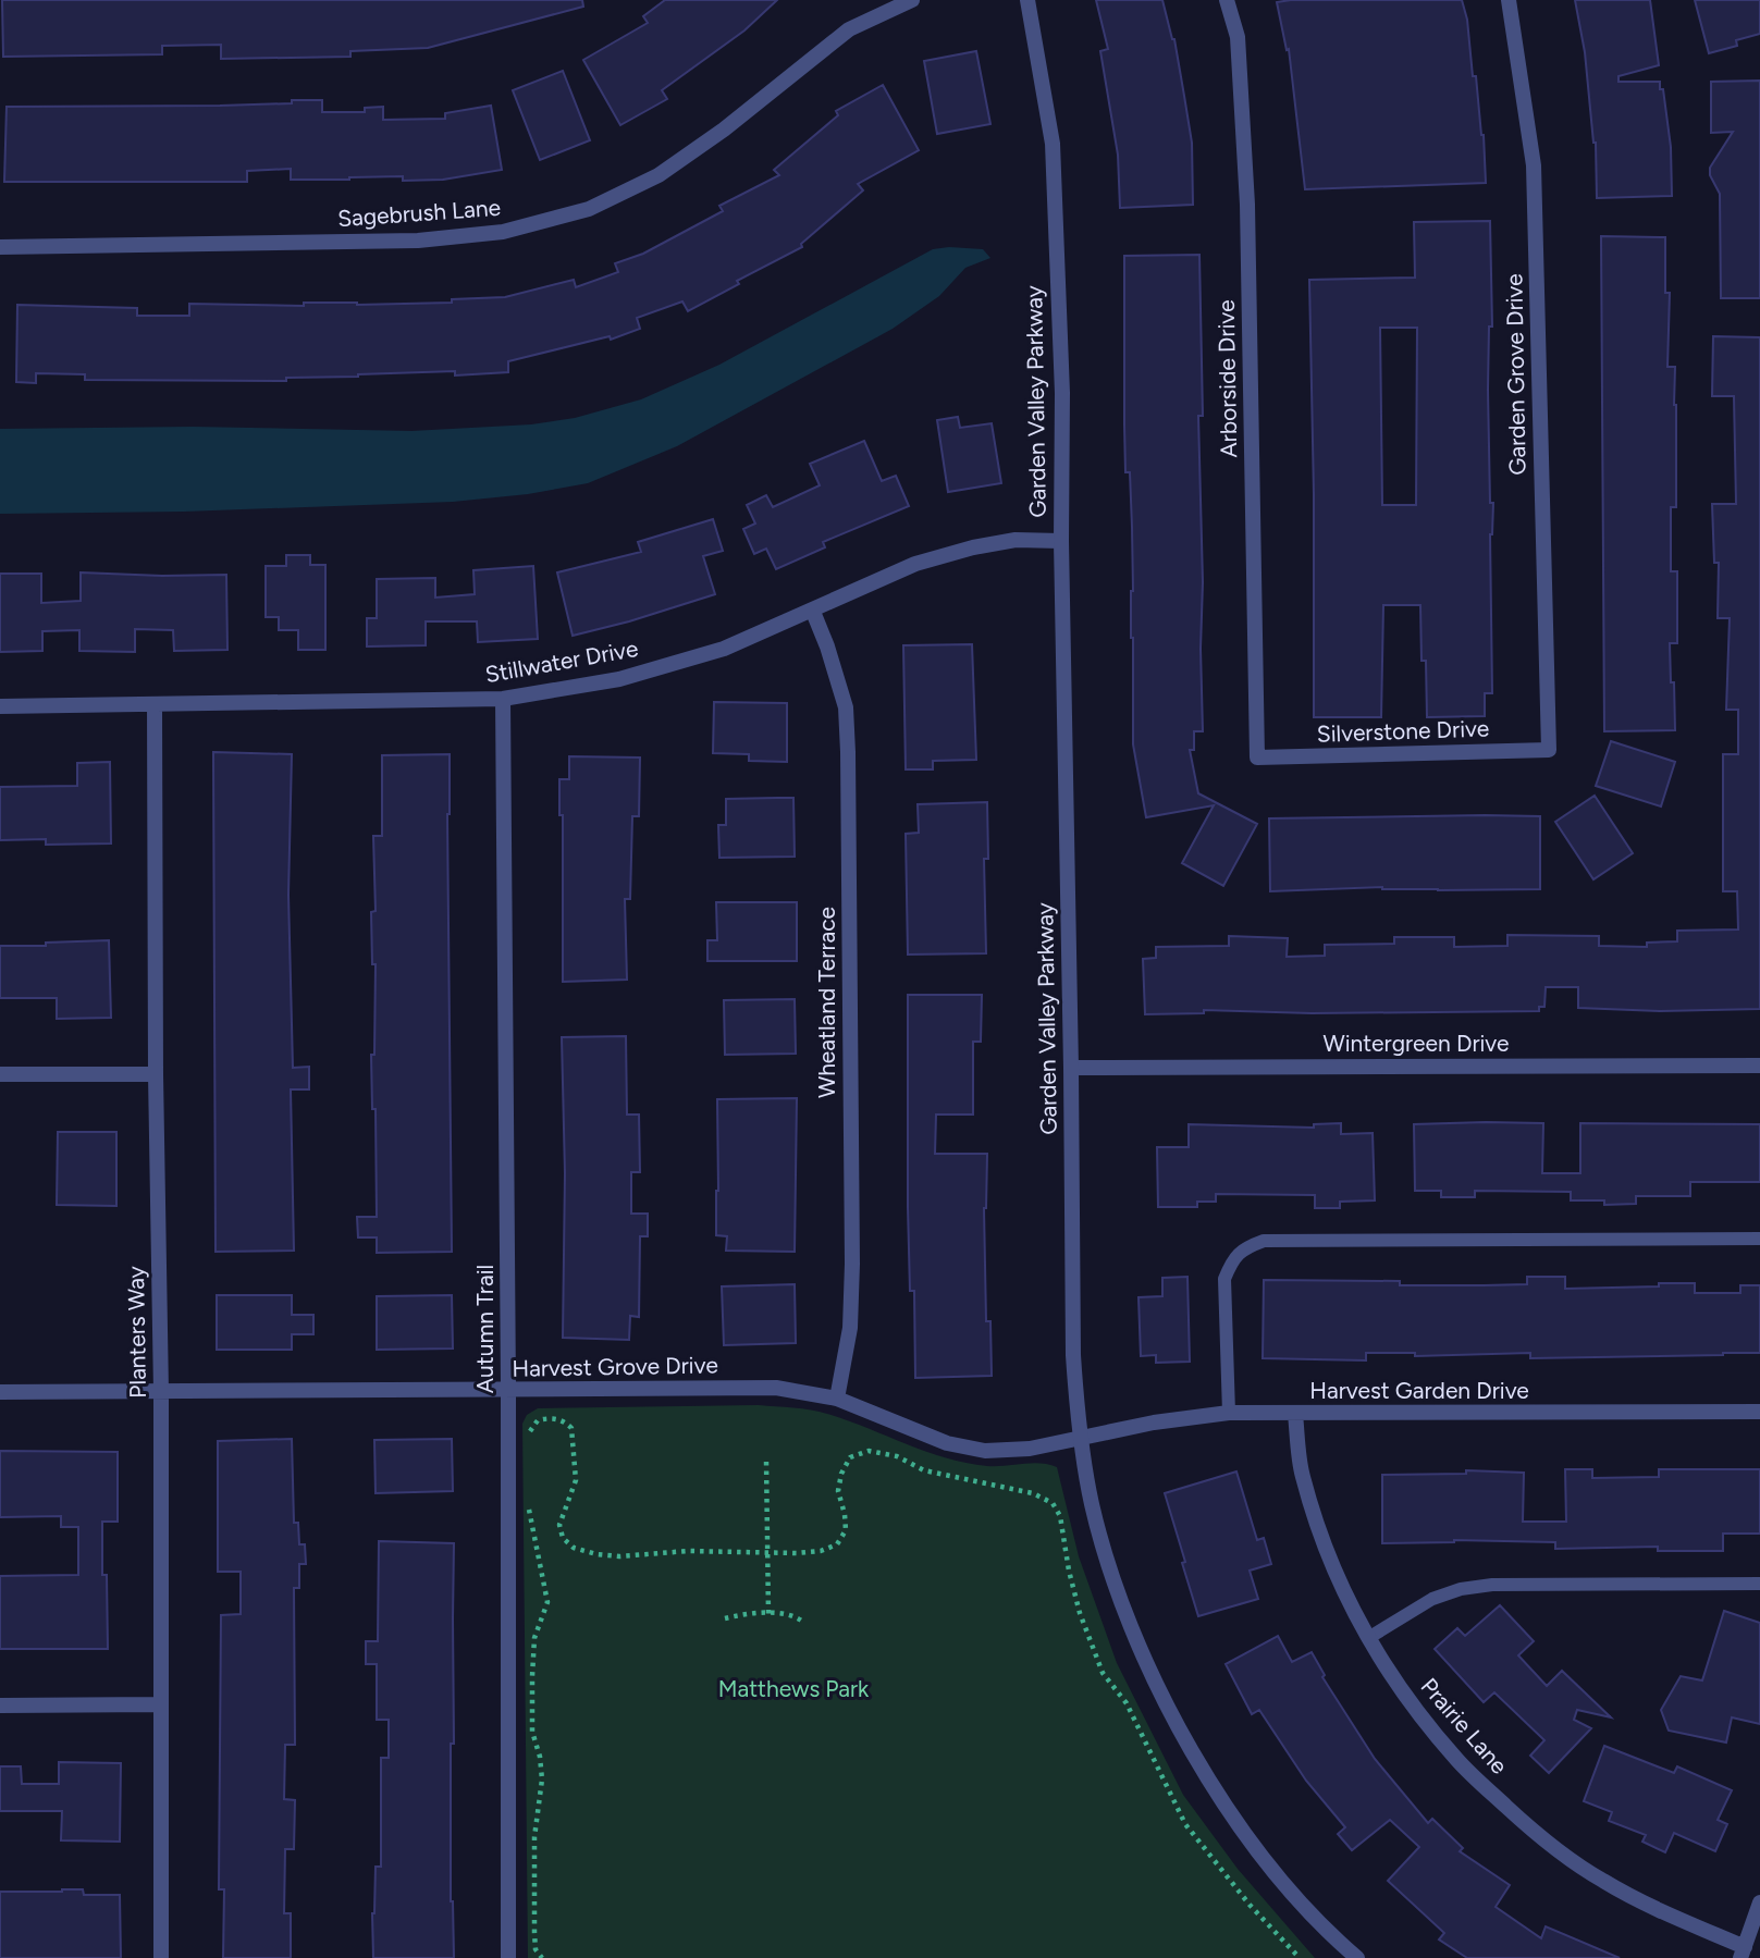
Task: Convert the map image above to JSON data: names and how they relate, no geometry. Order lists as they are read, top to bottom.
{
  "streets": {
    "street": [
      "Sagebrush Lane",
      "Garden Grove Drive",
      "Arborside Drive",
      "Garden Valley Parkway",
      "Stillwater Drive",
      "Silverstone Drive",
      "Wheatland Terrace",
      "Wintergreen Drive",
      "Autumn Trail",
      "Planters Way",
      "Harvest Grove Drive",
      "Harvest Garden Drive",
      "Prairie Lane"
    ]
  },
  "crossings": [
    ["Garden Grove Drive", "Silverstone Drive"],
    ["Arborside Drive", "Silverstone Drive"],
    ["Garden Valley Parkway", "Stillwater Drive"],
    ["Garden Valley Parkway", "Wintergreen Drive"],
    ["Garden Valley Parkway", "Harvest Grove Drive"],
    ["Garden Valley Parkway", "Harvest Garden Drive"],
    ["Stillwater Drive", "Wheatland Terrace"],
    ["Stillwater Drive", "Autumn Trail"],
    ["Stillwater Drive", "Planters Way"],
    ["Wheatland Terrace", "Harvest Grove Drive"],
    ["Autumn Trail", "Harvest Grove Drive"],
    ["Planters Way", "Harvest Grove Drive"],
    ["Harvest Grove Drive", "Harvest Garden Drive"],
    ["Harvest Garden Drive", "Prairie Lane"]
  ],
  "parks": ["Matthews Park"]
}
